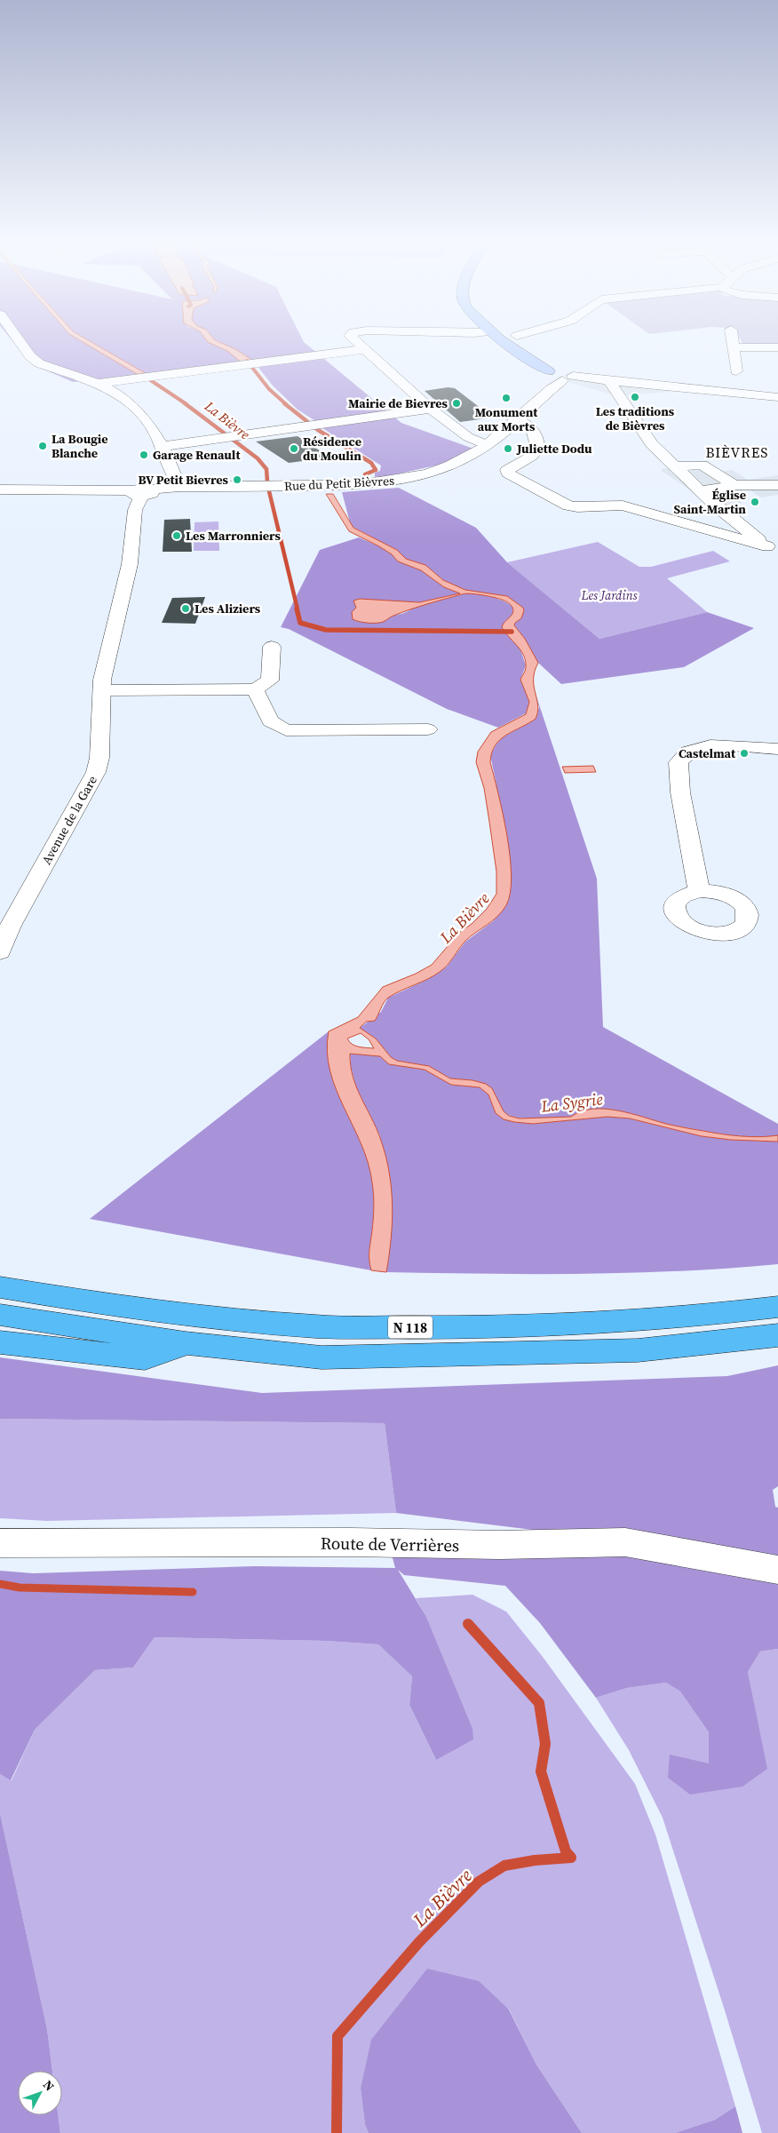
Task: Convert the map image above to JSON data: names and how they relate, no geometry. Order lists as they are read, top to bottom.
{
  "streets": {
    "highway": ["N 118"],
    "street": ["Rue du Petit Bièvres", "Avenue de la Gare", "Route de Verrières"]
  },
  "crossings": [
    ["Rue du Petit Bièvres", "Avenue de la Gare"]
  ],
  "districts": ["BIÈVRES"],
  "water": ["La Bièvre", "La Sygrie"],
  "parks": ["Les Jardins"],
  "places": [
    "Les traditions de Bièvres",
    "Monument aux Morts",
    "Mairie de Bievres",
    "La Bougie Blanche",
    "Résidence du Moulin",
    "Juliette Dodu",
    "Garage Renault",
    "BV Petit Bievres",
    "Église Saint-Martin",
    "Les Marronniers",
    "Les Aliziers",
    "Castelmat"
  ],
  "north": "top right"
}
